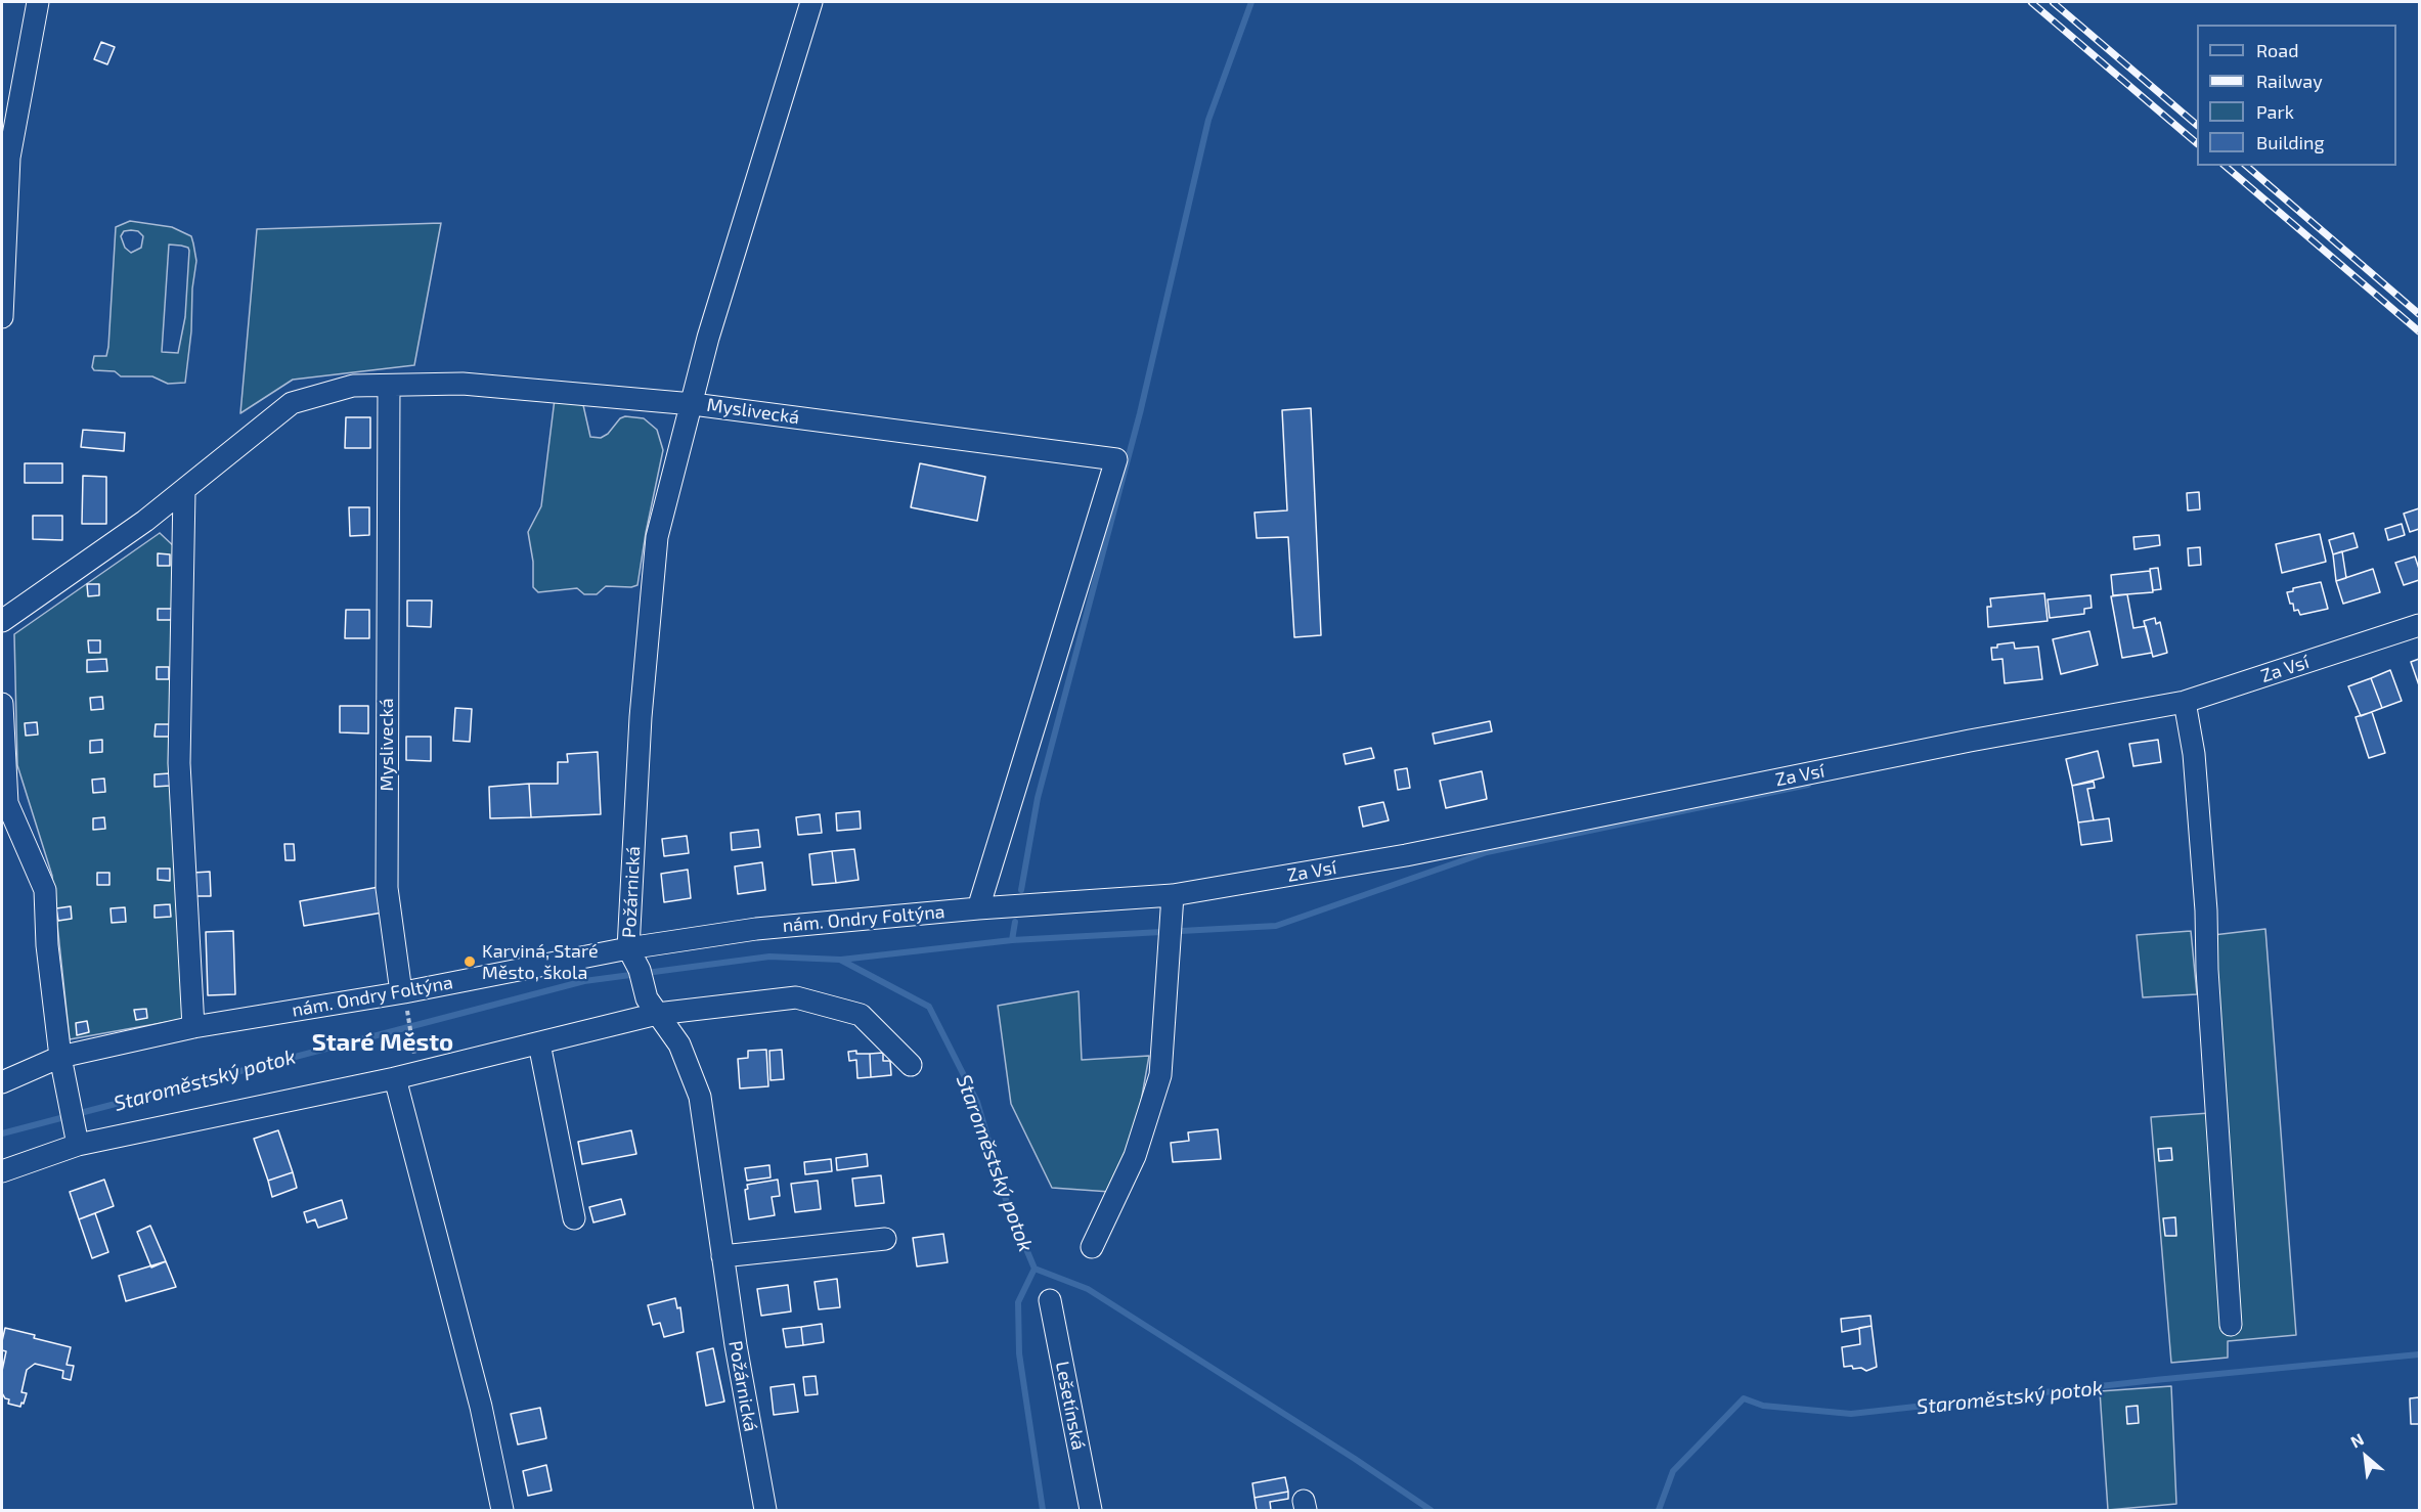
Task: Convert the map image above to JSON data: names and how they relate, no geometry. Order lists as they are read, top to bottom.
{
  "streets": {
    "street": [
      "Myslivecká",
      "Za Vsí",
      "Požárnická",
      "nám. Ondry Foltýna",
      "Lešetínská"
    ]
  },
  "crossings": [
    ["Myslivecká", "Požárnická"],
    ["Myslivecká", "nám. Ondry Foltýna"],
    ["Za Vsí", "nám. Ondry Foltýna"],
    ["Požárnická", "nám. Ondry Foltýna"]
  ],
  "districts": ["Staré Město"],
  "water": ["Staroměstský potok"],
  "places": ["Karviná, Staré Město, škola"],
  "legend": [
    "Road",
    "Railway",
    "Park",
    "Building"
  ],
  "north": "top left"
}
